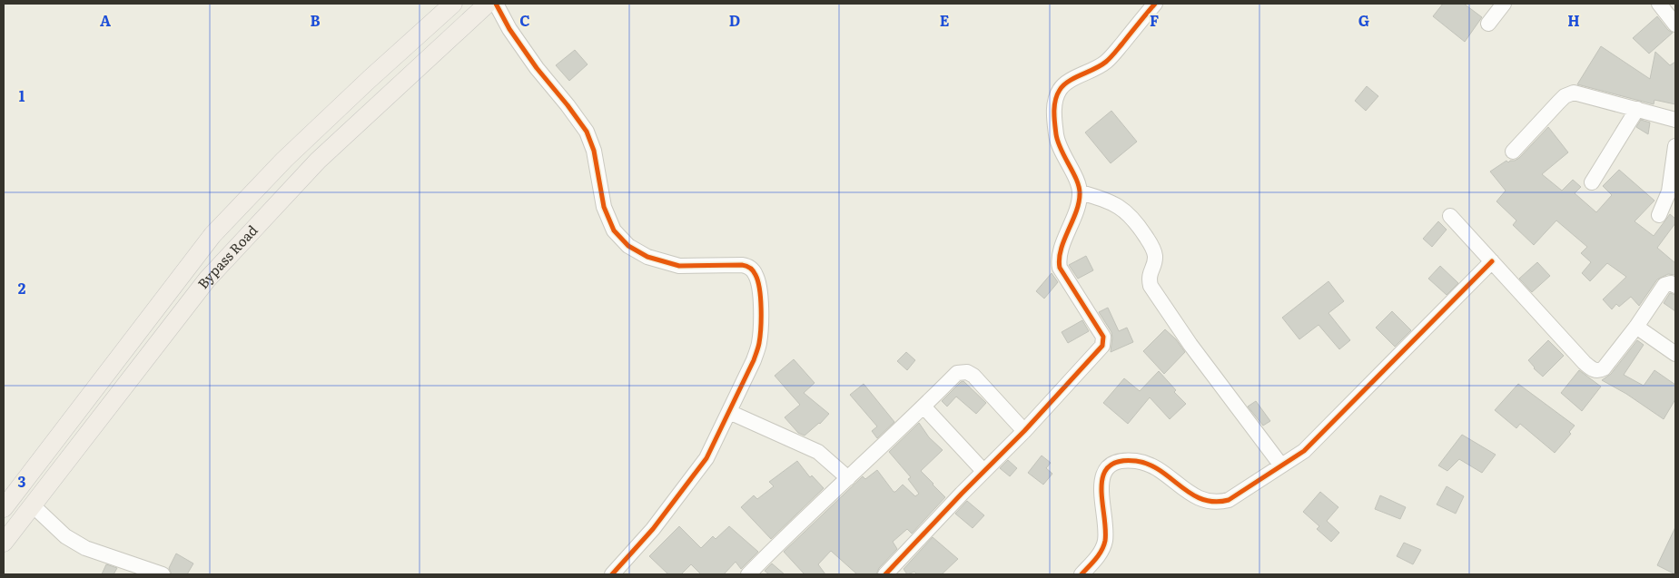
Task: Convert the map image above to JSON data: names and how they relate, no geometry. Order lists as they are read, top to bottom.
{
  "streets": {
    "main road": ["Bypass Road"]
  },
  "grid": {
    "columns": [
      "A",
      "B",
      "C",
      "D",
      "E",
      "F",
      "G",
      "H"
    ],
    "rows": ["1", "2", "3"]
  }
}
